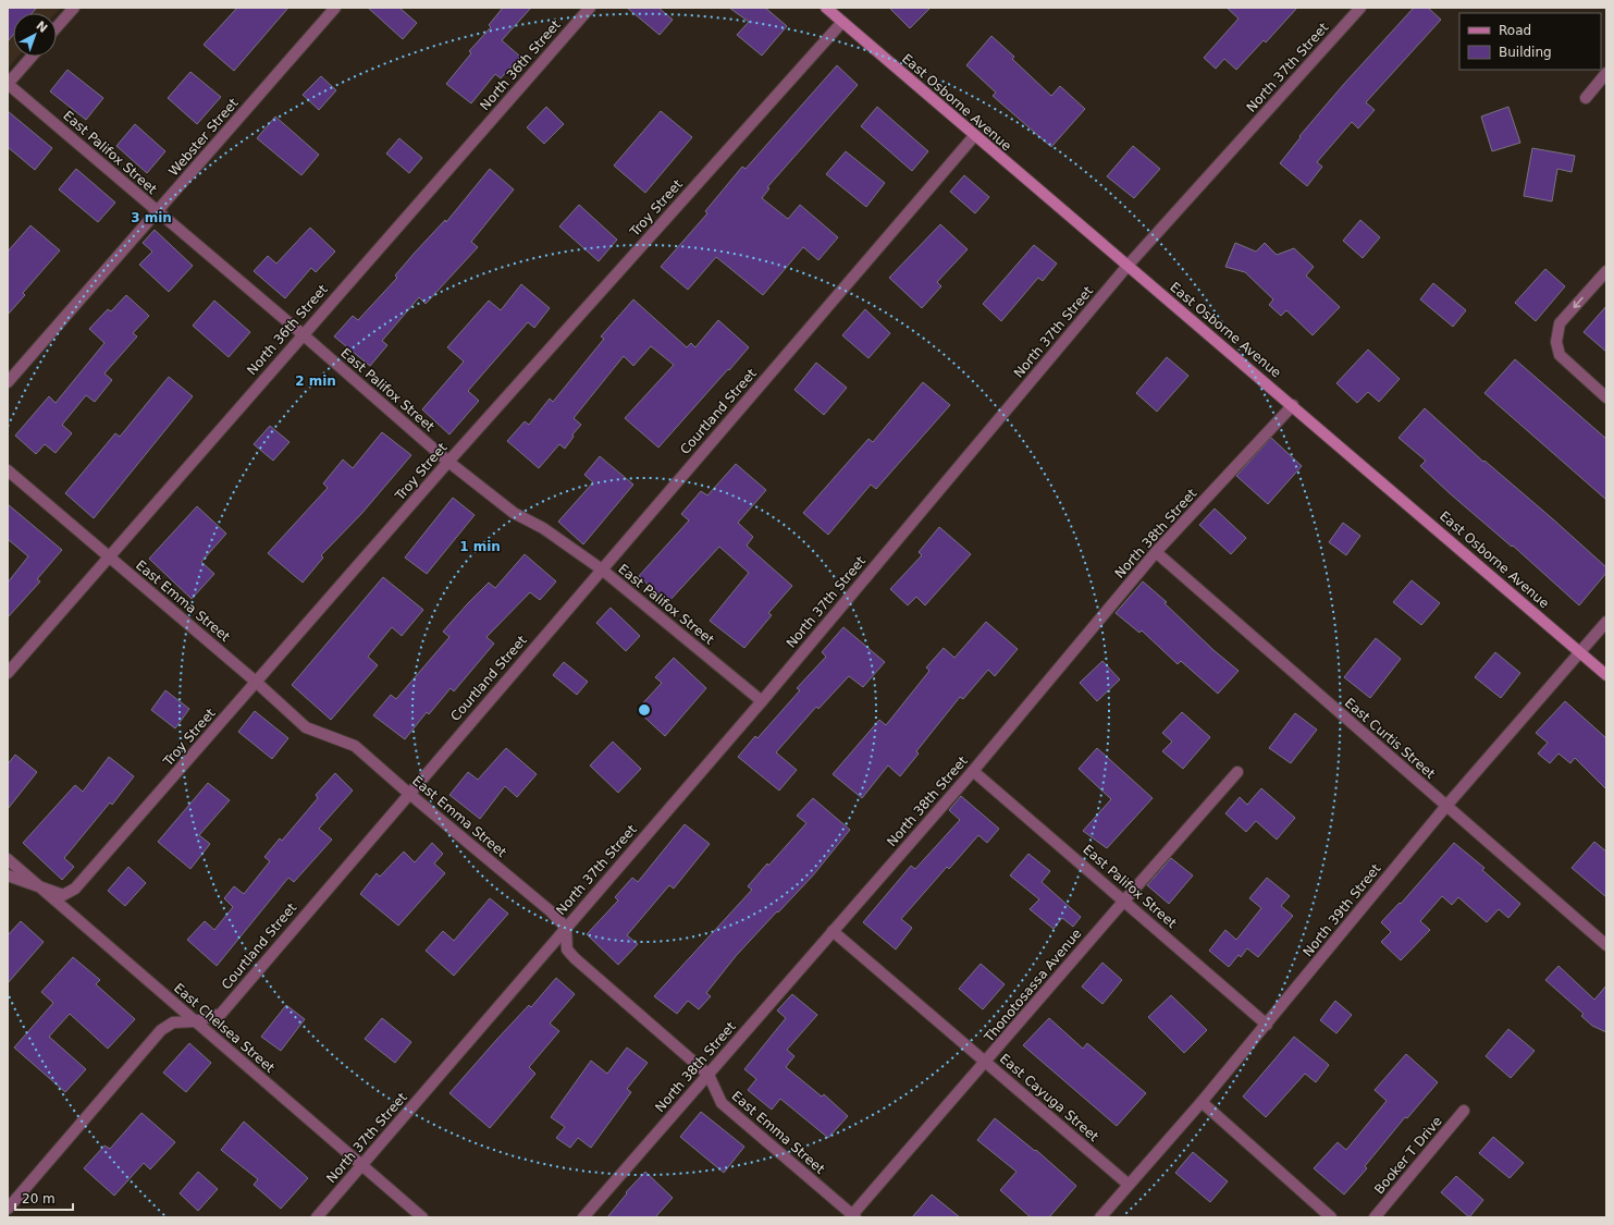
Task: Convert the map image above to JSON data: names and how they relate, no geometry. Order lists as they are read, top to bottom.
{
  "streets": {
    "street": [
      "North 36th Street",
      "North 37th Street",
      "East Osborne Avenue",
      "Webster Street",
      "East Palifox Street",
      "Troy Street",
      "Courtland Street",
      "North 38th Street",
      "East Emma Street",
      "East Curtis Street",
      "North 39th Street",
      "Thonotosassa Avenue",
      "East Chelsea Street",
      "East Cayuga Street",
      "Booker T Drive"
    ]
  },
  "crossings": [
    ["North 36th Street", "East Palifox Street"],
    ["North 36th Street", "East Emma Street"],
    ["North 37th Street", "East Osborne Avenue"],
    ["North 37th Street", "East Palifox Street"],
    ["North 37th Street", "East Emma Street"],
    ["North 37th Street", "East Chelsea Street"],
    ["East Osborne Avenue", "Troy Street"],
    ["East Osborne Avenue", "Courtland Street"],
    ["East Osborne Avenue", "North 38th Street"],
    ["East Osborne Avenue", "North 39th Street"],
    ["Webster Street", "East Palifox Street"],
    ["East Palifox Street", "Troy Street"],
    ["East Palifox Street", "Courtland Street"],
    ["East Palifox Street", "North 38th Street"],
    ["East Palifox Street", "North 39th Street"],
    ["East Palifox Street", "Thonotosassa Avenue"],
    ["Troy Street", "East Emma Street"],
    ["Troy Street", "East Chelsea Street"],
    ["Courtland Street", "East Emma Street"],
    ["Courtland Street", "East Chelsea Street"],
    ["North 38th Street", "East Emma Street"],
    ["North 38th Street", "East Curtis Street"],
    ["North 38th Street", "East Cayuga Street"],
    ["East Emma Street", "Thonotosassa Avenue"],
    ["East Curtis Street", "North 39th Street"],
    ["North 39th Street", "East Cayuga Street"],
    ["Thonotosassa Avenue", "East Cayuga Street"]
  ],
  "legend": ["Road", "Building"],
  "scale_bar": "20 m",
  "north": "top right",
  "rings": ["3 min", "2 min", "1 min"]
}
